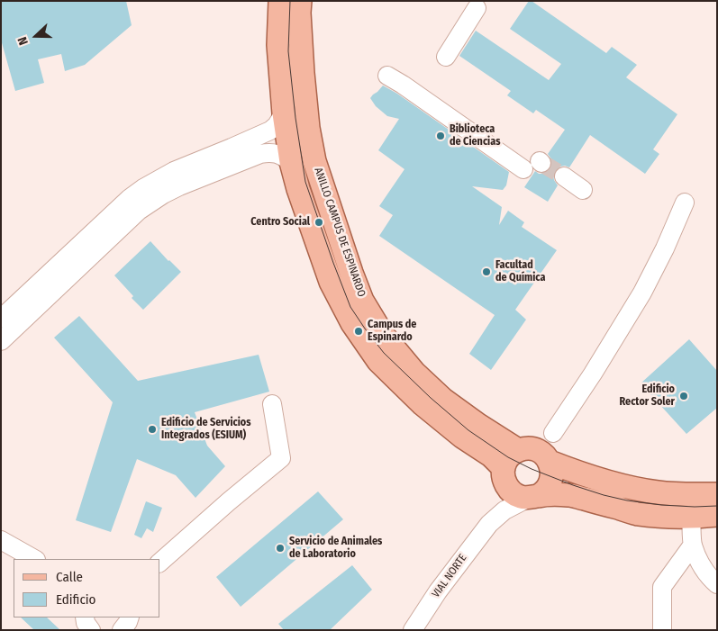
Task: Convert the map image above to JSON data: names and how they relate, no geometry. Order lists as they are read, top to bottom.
{
  "streets": {
    "main road": ["ANILLO CAMPUS DE ESPINARDO"],
    "street": ["VIAL NORTE"]
  },
  "crossings": [
    ["ANILLO CAMPUS DE ESPINARDO", "VIAL NORTE"]
  ],
  "places": [
    "Biblioteca de Ciencias",
    "Centro Social",
    "Facultad de Química",
    "Campus de Espinardo",
    "Edificio Rector Soler",
    "Edificio de Servicios Integrados (ESIUM)",
    "Servicio de Animales de Laboratorio"
  ],
  "legend": ["Calle", "Edificio"],
  "north": "left"
}
